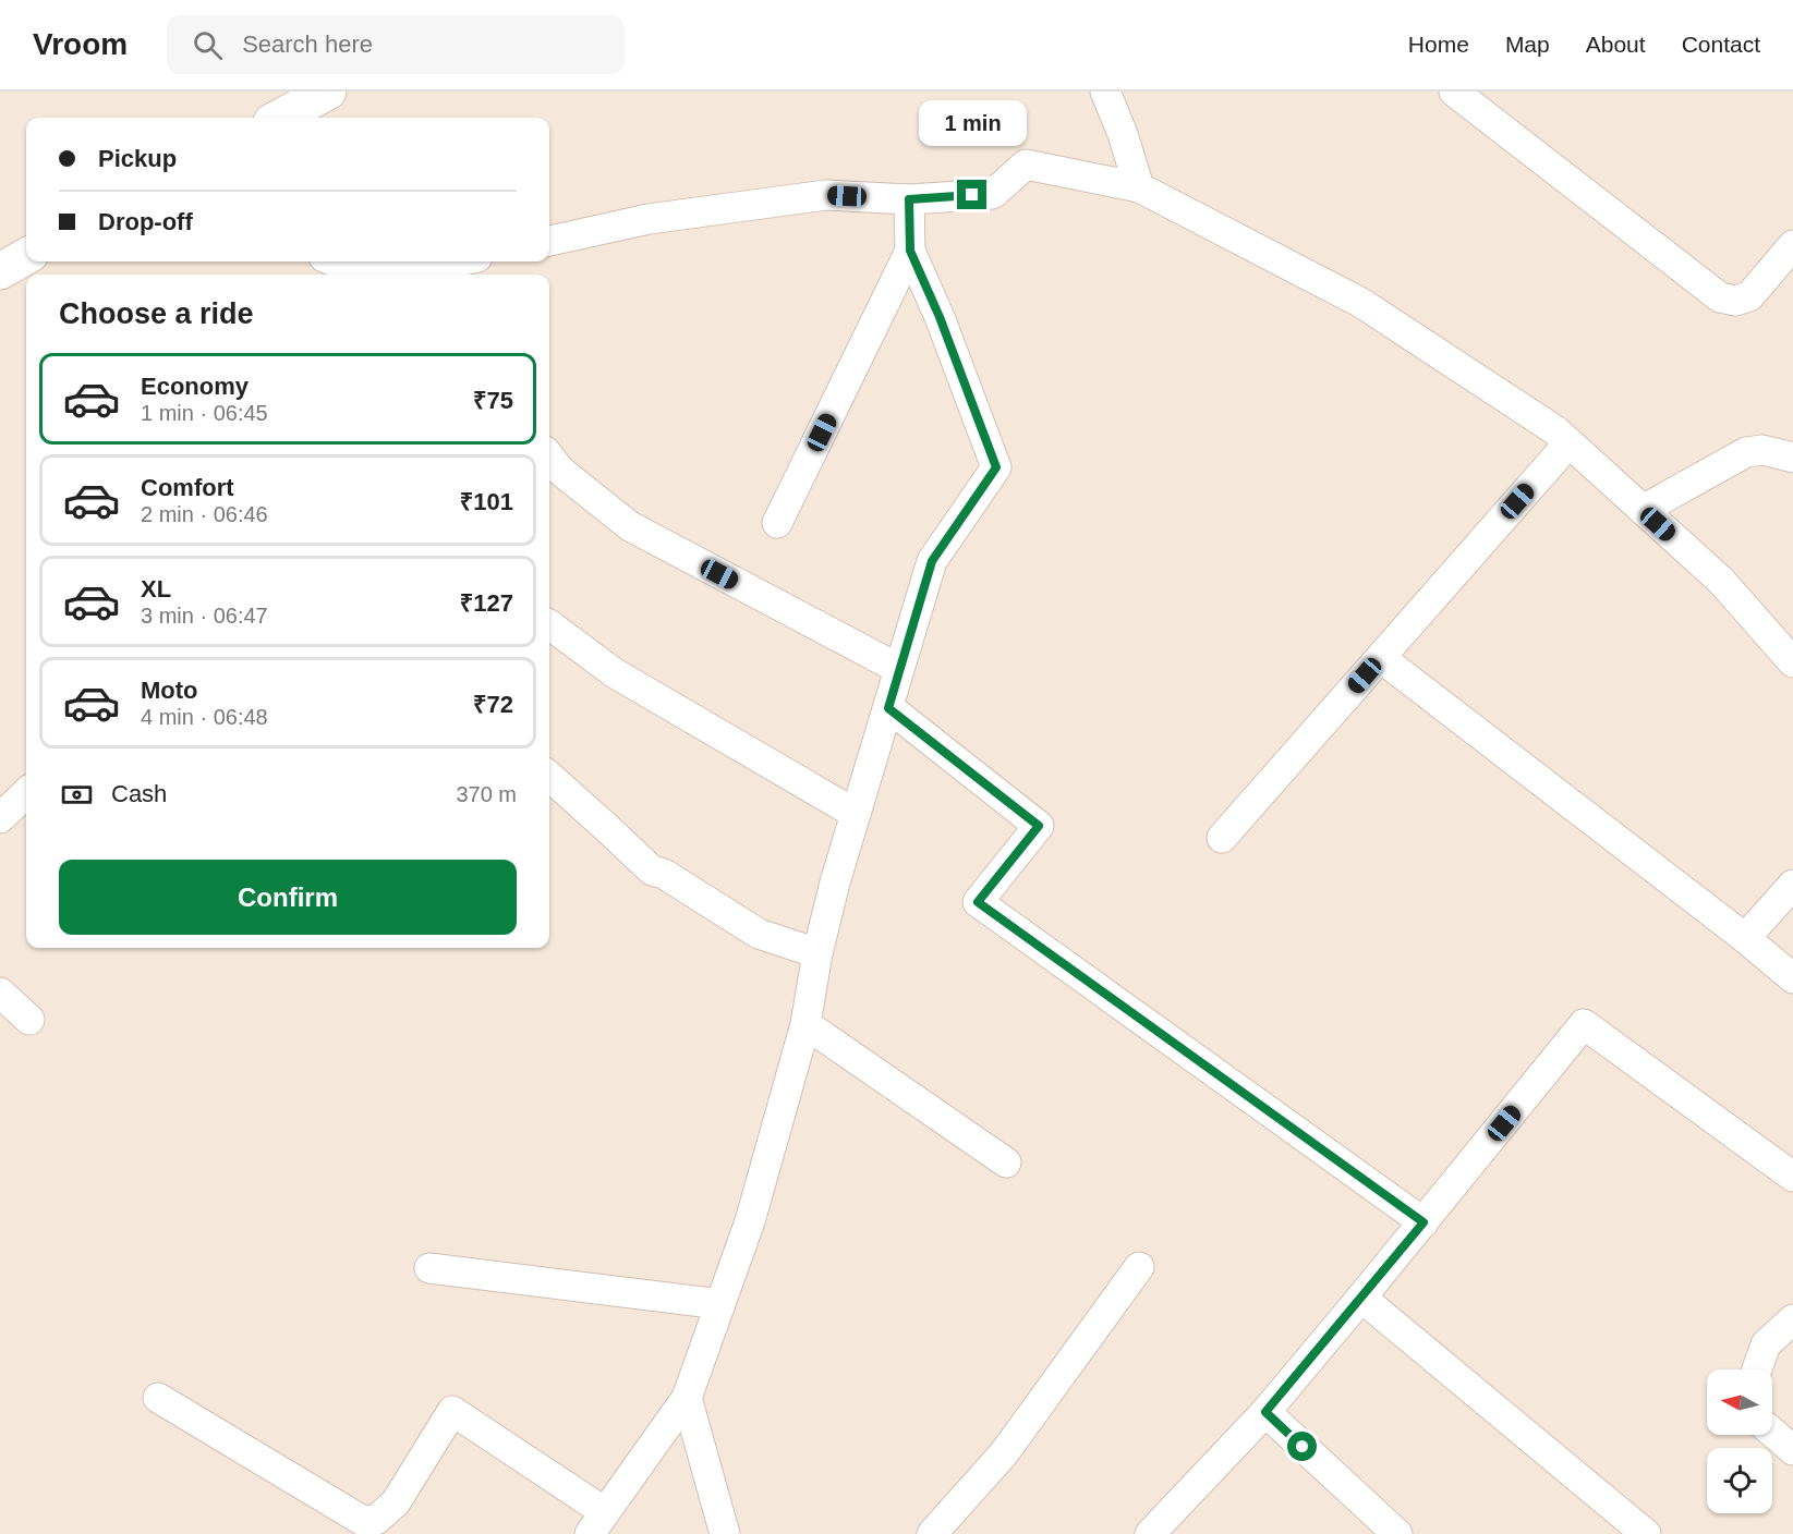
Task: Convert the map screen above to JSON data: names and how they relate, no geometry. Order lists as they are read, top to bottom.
{
  "north": "left",
  "page": {
    "header": "Vroom",
    "search": "Search here",
    "nav": [
      "Home",
      "Map",
      "About",
      "Contact"
    ],
    "bubble": "1 min",
    "banner": ["Pickup", "Drop-off"],
    "heading": "Choose a ride",
    "list": [
      {
        "name": "Economy",
        "note": "1 min · 06:45",
        "value": "₹75"
      },
      {
        "name": "Comfort",
        "note": "2 min · 06:46",
        "value": "₹101"
      },
      {
        "name": "XL",
        "note": "3 min · 06:47",
        "value": "₹127"
      },
      {
        "name": "Moto",
        "note": "4 min · 06:48",
        "value": "₹72"
      }
    ],
    "pay": ["Cash", "370 m"],
    "buttons": "Confirm"
  }
}
